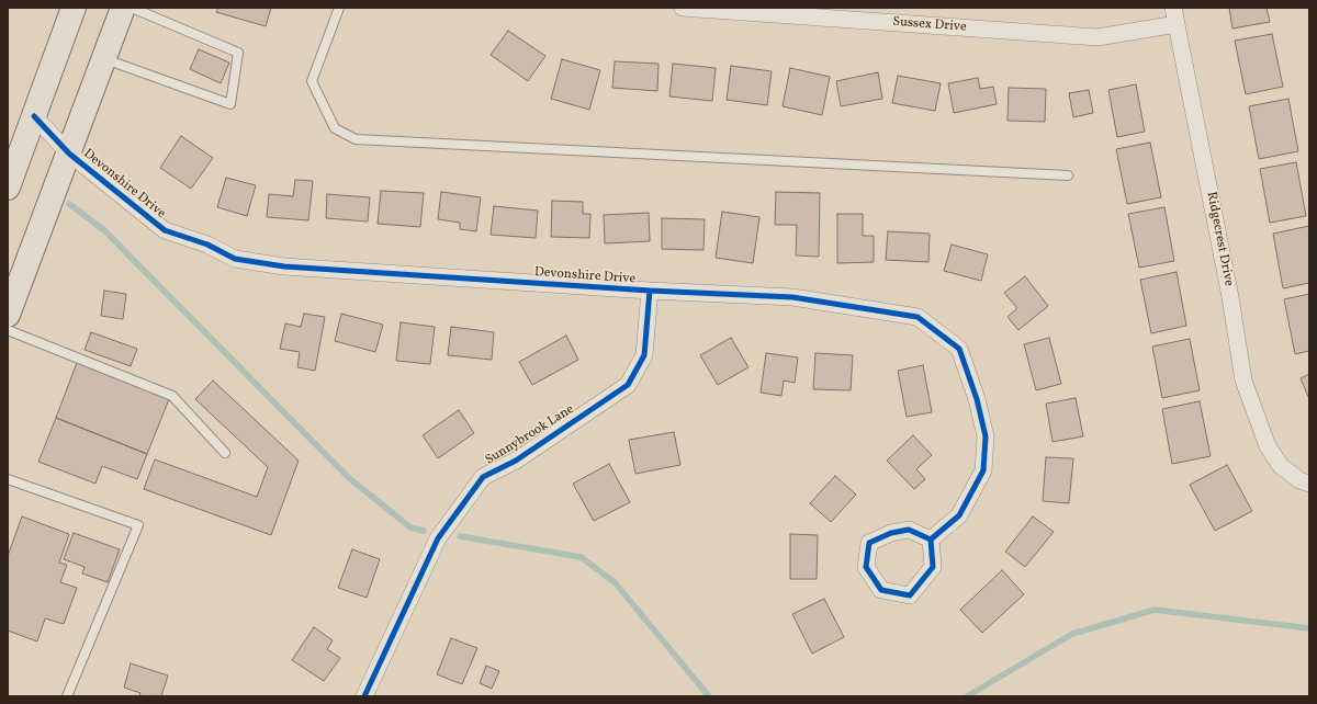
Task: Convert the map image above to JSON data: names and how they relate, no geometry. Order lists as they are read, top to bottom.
{
  "streets": {
    "street": [
      "Sussex Drive",
      "Devonshire Drive",
      "Ridgecrest Drive",
      "Sunnybrook Lane"
    ]
  },
  "crossings": [
    ["Sussex Drive", "Ridgecrest Drive"],
    ["Devonshire Drive", "Sunnybrook Lane"]
  ]
}
